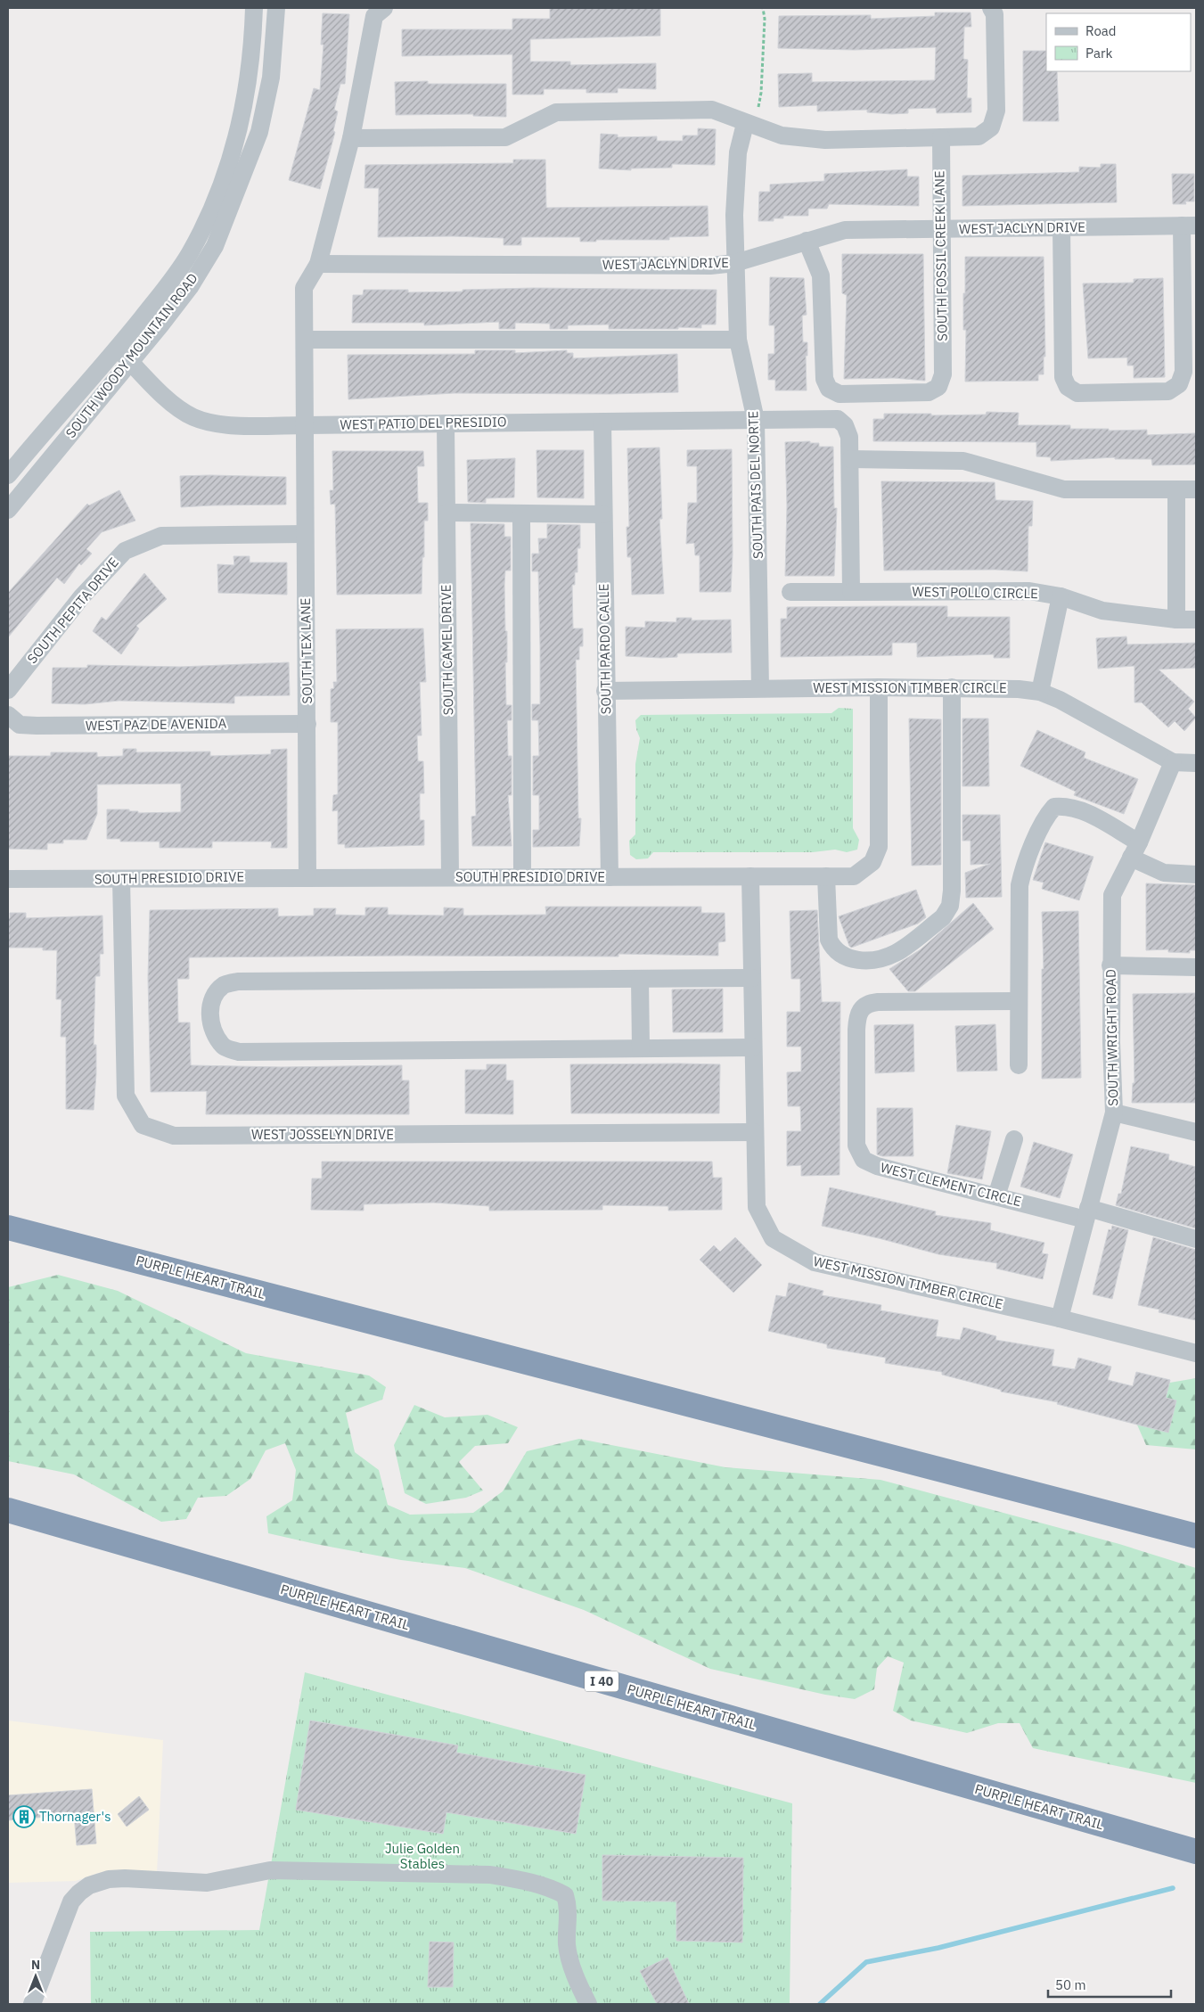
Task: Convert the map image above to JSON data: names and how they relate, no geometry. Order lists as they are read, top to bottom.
{
  "streets": {
    "highway": ["PURPLE HEART TRAIL", "I 40"],
    "street": [
      "WEST JACLYN DRIVE",
      "SOUTH FOSSIL CREEK LANE",
      "SOUTH WOODY MOUNTAIN ROAD",
      "WEST PATIO DEL PRESIDIO",
      "SOUTH PAIS DEL NORTE",
      "WEST POLLO CIRCLE",
      "SOUTH PEPITA DRIVE",
      "SOUTH PARDO CALLE",
      "SOUTH CAMEL DRIVE",
      "SOUTH TEX LANE",
      "WEST MISSION TIMBER CIRCLE",
      "WEST PAZ DE AVENIDA",
      "SOUTH PRESIDIO DRIVE",
      "SOUTH WRIGHT ROAD",
      "WEST JOSSELYN DRIVE",
      "WEST CLEMENT CIRCLE"
    ]
  },
  "crossings": [
    ["WEST JACLYN DRIVE", "SOUTH FOSSIL CREEK LANE"],
    ["WEST JACLYN DRIVE", "SOUTH PAIS DEL NORTE"],
    ["WEST JACLYN DRIVE", "SOUTH TEX LANE"],
    ["SOUTH WOODY MOUNTAIN ROAD", "WEST PATIO DEL PRESIDIO"],
    ["WEST PATIO DEL PRESIDIO", "SOUTH PAIS DEL NORTE"],
    ["WEST PATIO DEL PRESIDIO", "SOUTH PARDO CALLE"],
    ["WEST PATIO DEL PRESIDIO", "SOUTH CAMEL DRIVE"],
    ["WEST PATIO DEL PRESIDIO", "SOUTH TEX LANE"],
    ["SOUTH PAIS DEL NORTE", "WEST MISSION TIMBER CIRCLE"],
    ["SOUTH PEPITA DRIVE", "SOUTH TEX LANE"],
    ["SOUTH PARDO CALLE", "WEST MISSION TIMBER CIRCLE"],
    ["SOUTH PARDO CALLE", "SOUTH PRESIDIO DRIVE"],
    ["SOUTH CAMEL DRIVE", "SOUTH PRESIDIO DRIVE"],
    ["SOUTH TEX LANE", "WEST PAZ DE AVENIDA"],
    ["SOUTH TEX LANE", "SOUTH PRESIDIO DRIVE"],
    ["WEST MISSION TIMBER CIRCLE", "SOUTH PRESIDIO DRIVE"],
    ["WEST MISSION TIMBER CIRCLE", "SOUTH WRIGHT ROAD"],
    ["WEST MISSION TIMBER CIRCLE", "WEST JOSSELYN DRIVE"],
    ["SOUTH PRESIDIO DRIVE", "WEST JOSSELYN DRIVE"],
    ["SOUTH WRIGHT ROAD", "WEST CLEMENT CIRCLE"]
  ],
  "parks": ["Julie Golden Stables"],
  "places": {
    "building": ["Thornager's"]
  },
  "legend": ["Road", "Park"],
  "scale_bar": "50 m",
  "north": "top"
}
